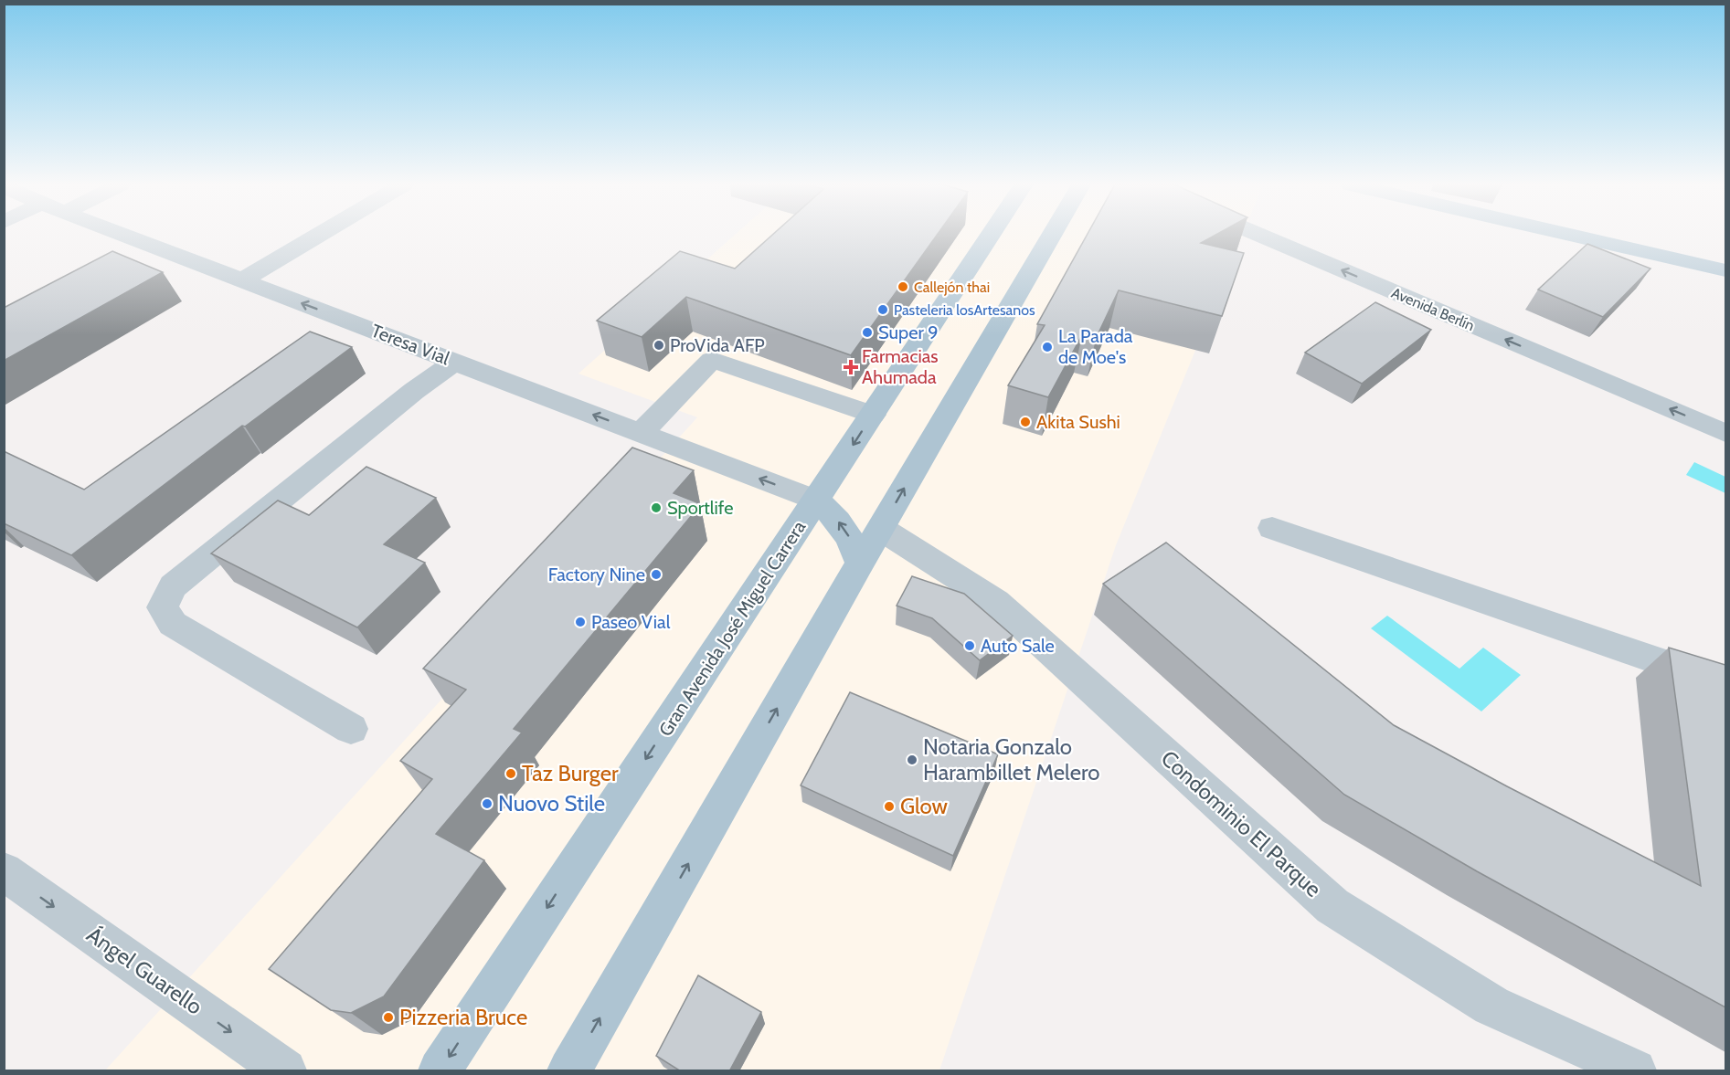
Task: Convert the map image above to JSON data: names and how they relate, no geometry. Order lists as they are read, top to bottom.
{
  "streets": {
    "main road": ["Gran Avenida José Miguel Carrera"],
    "street": [
      "Avenida Berlín",
      "Teresa Vial",
      "Condominio El Parque",
      "Ángel Guarello"
    ]
  },
  "crossings": [
    ["Teresa Vial", "Gran Avenida José Miguel Carrera"]
  ],
  "one_way": ["Teresa Vial", "Ángel Guarello"],
  "places": {
    "other": [
      "Callejón thai",
      "Pasteleria losArtesanos",
      "Super 9",
      "ProVida AFP",
      "La Parada de Moe's",
      "Akita Sushi",
      "Sportlife",
      "Factory Nine",
      "Paseo Vial",
      "Auto Sale",
      "Notaria Gonzalo Harambillet Melero",
      "Taz Burger",
      "Nuovo Stile",
      "Glow",
      "Pizzeria Bruce"
    ],
    "health": ["Farmacias Ahumada"]
  }
}
